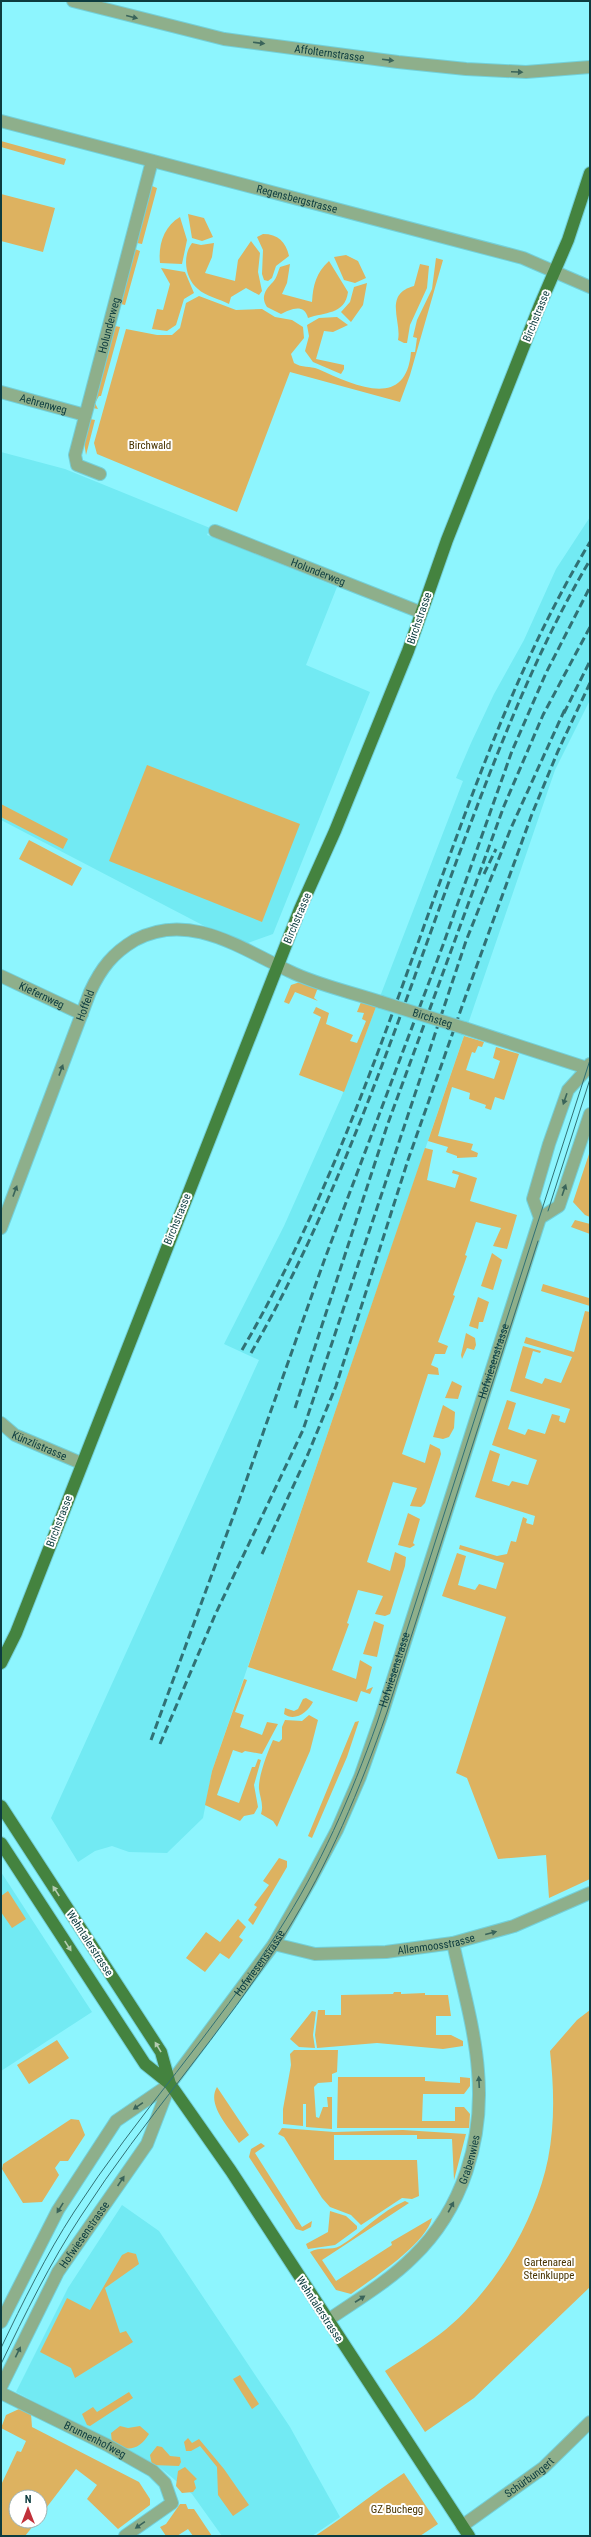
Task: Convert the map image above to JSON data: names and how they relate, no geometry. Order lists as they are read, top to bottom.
{
  "streets": {
    "main road": ["Birchstrasse", "Wehntalerstrasse"],
    "street": [
      "Affolternstrasse",
      "Regensbergstrasse",
      "Holunderweg",
      "Aehrenweg",
      "Kiefernweg",
      "Hoffeld",
      "Birchsteg",
      "Hofwiesenstrasse",
      "Künzlistrasse",
      "Allenmoosstrasse",
      "Grabenwies",
      "Brunnenhofweg",
      "Schürbungert"
    ]
  },
  "crossings": [
    ["Regensbergstrasse", "Birchstrasse"],
    ["Regensbergstrasse", "Holunderweg"],
    ["Birchstrasse", "Holunderweg"],
    ["Birchstrasse", "Hoffeld"],
    ["Birchstrasse", "Birchsteg"],
    ["Birchstrasse", "Künzlistrasse"],
    ["Holunderweg", "Aehrenweg"],
    ["Kiefernweg", "Hoffeld"],
    ["Hoffeld", "Birchsteg"],
    ["Hofwiesenstrasse", "Wehntalerstrasse"],
    ["Hofwiesenstrasse", "Allenmoosstrasse"],
    ["Wehntalerstrasse", "Grabenwies"],
    ["Wehntalerstrasse", "Schürbungert"],
    ["Allenmoosstrasse", "Grabenwies"]
  ],
  "one_way": [
    "Affolternstrasse",
    "Hoffeld",
    "Allenmoosstrasse",
    "Grabenwies"
  ],
  "parks": ["Birchwald", "Gartenareal Steinkluppe", "GZ Buchegg"],
  "north": "top"
}
